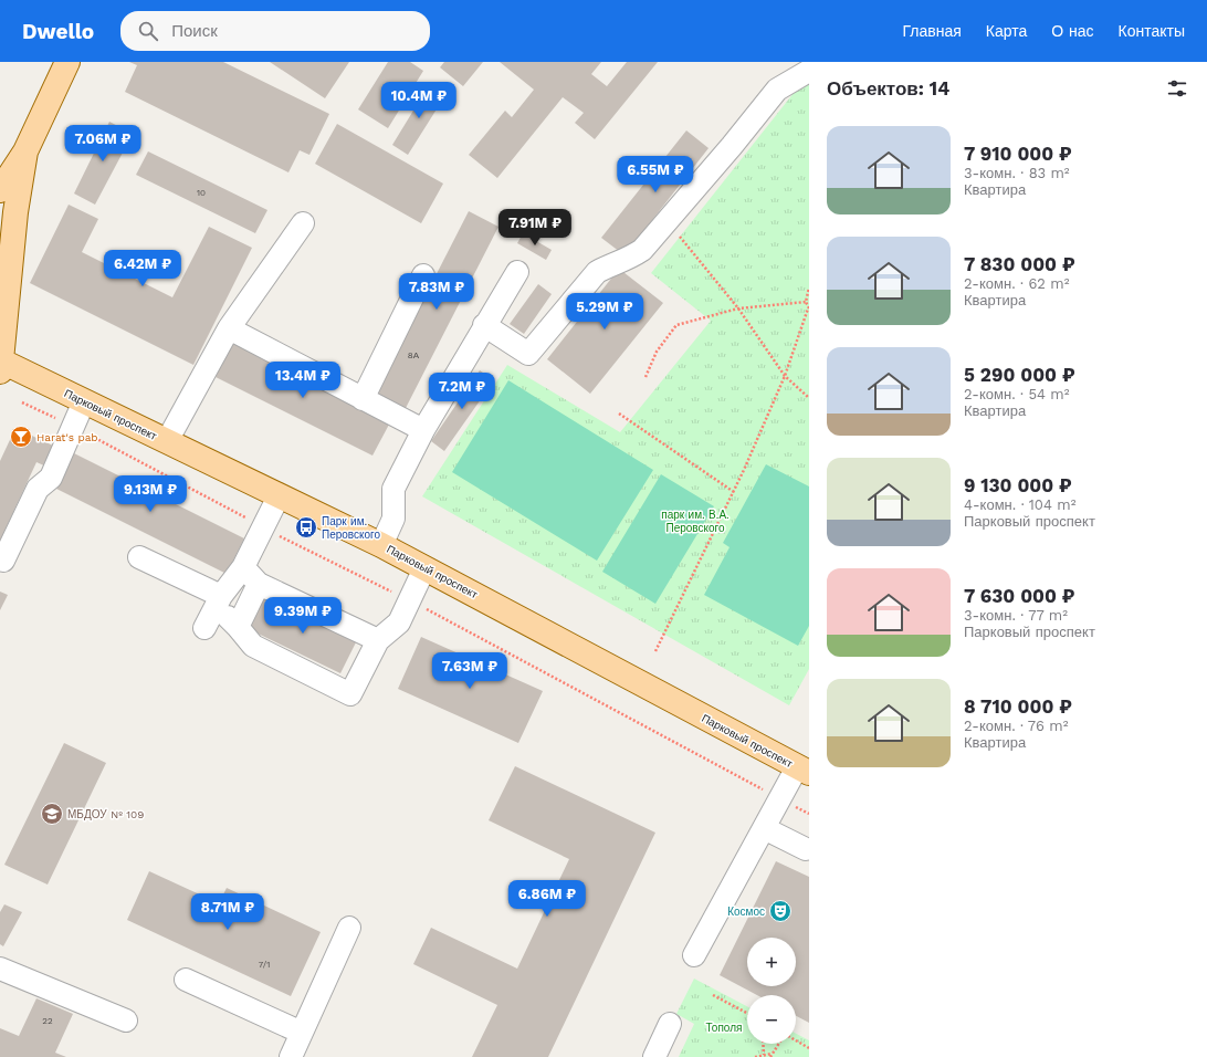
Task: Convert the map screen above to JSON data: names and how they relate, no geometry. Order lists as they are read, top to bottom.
{
  "streets": {
    "main road": ["Парковый проспект"]
  },
  "parks": ["парк им. В.А. Перовского", "Тополя"],
  "places": {
    "bar": ["Harat's pab"],
    "bus stop": ["Парк им. Перовского"],
    "school or university": ["МБДОУ № 109"],
    "theatre": ["Космос"]
  },
  "house_numbers": [
    "10",
    "8А",
    "7/1",
    "22"
  ],
  "page": {
    "header": "Dwello",
    "search": "Поиск",
    "nav": [
      "Главная",
      "Карта",
      "О нас",
      "Контакты"
    ],
    "heading": "Объектов: 14",
    "price": [
      "10.4M ₽",
      "7.06M ₽",
      "6.55M ₽",
      "7.91M ₽",
      "6.42M ₽",
      "7.83M ₽",
      "5.29M ₽",
      "13.4M ₽",
      "7.2M ₽",
      "9.13M ₽",
      "9.39M ₽",
      "7.63M ₽",
      "6.86M ₽",
      "8.71M ₽"
    ],
    "list": [
      {
        "name": "7 910 000 ₽",
        "note": "3-комн. · 83 m² · Квартира"
      },
      {
        "name": "7 830 000 ₽",
        "note": "2-комн. · 62 m² · Квартира"
      },
      {
        "name": "5 290 000 ₽",
        "note": "2-комн. · 54 m² · Квартира"
      },
      {
        "name": "9 130 000 ₽",
        "note": "4-комн. · 104 m² · Парковый проспект"
      },
      {
        "name": "7 630 000 ₽",
        "note": "3-комн. · 77 m² · Парковый проспект"
      },
      {
        "name": "8 710 000 ₽",
        "note": "2-комн. · 76 m² · Квартира"
      }
    ],
    "map_buttons": ["+", "−"]
  }
}
